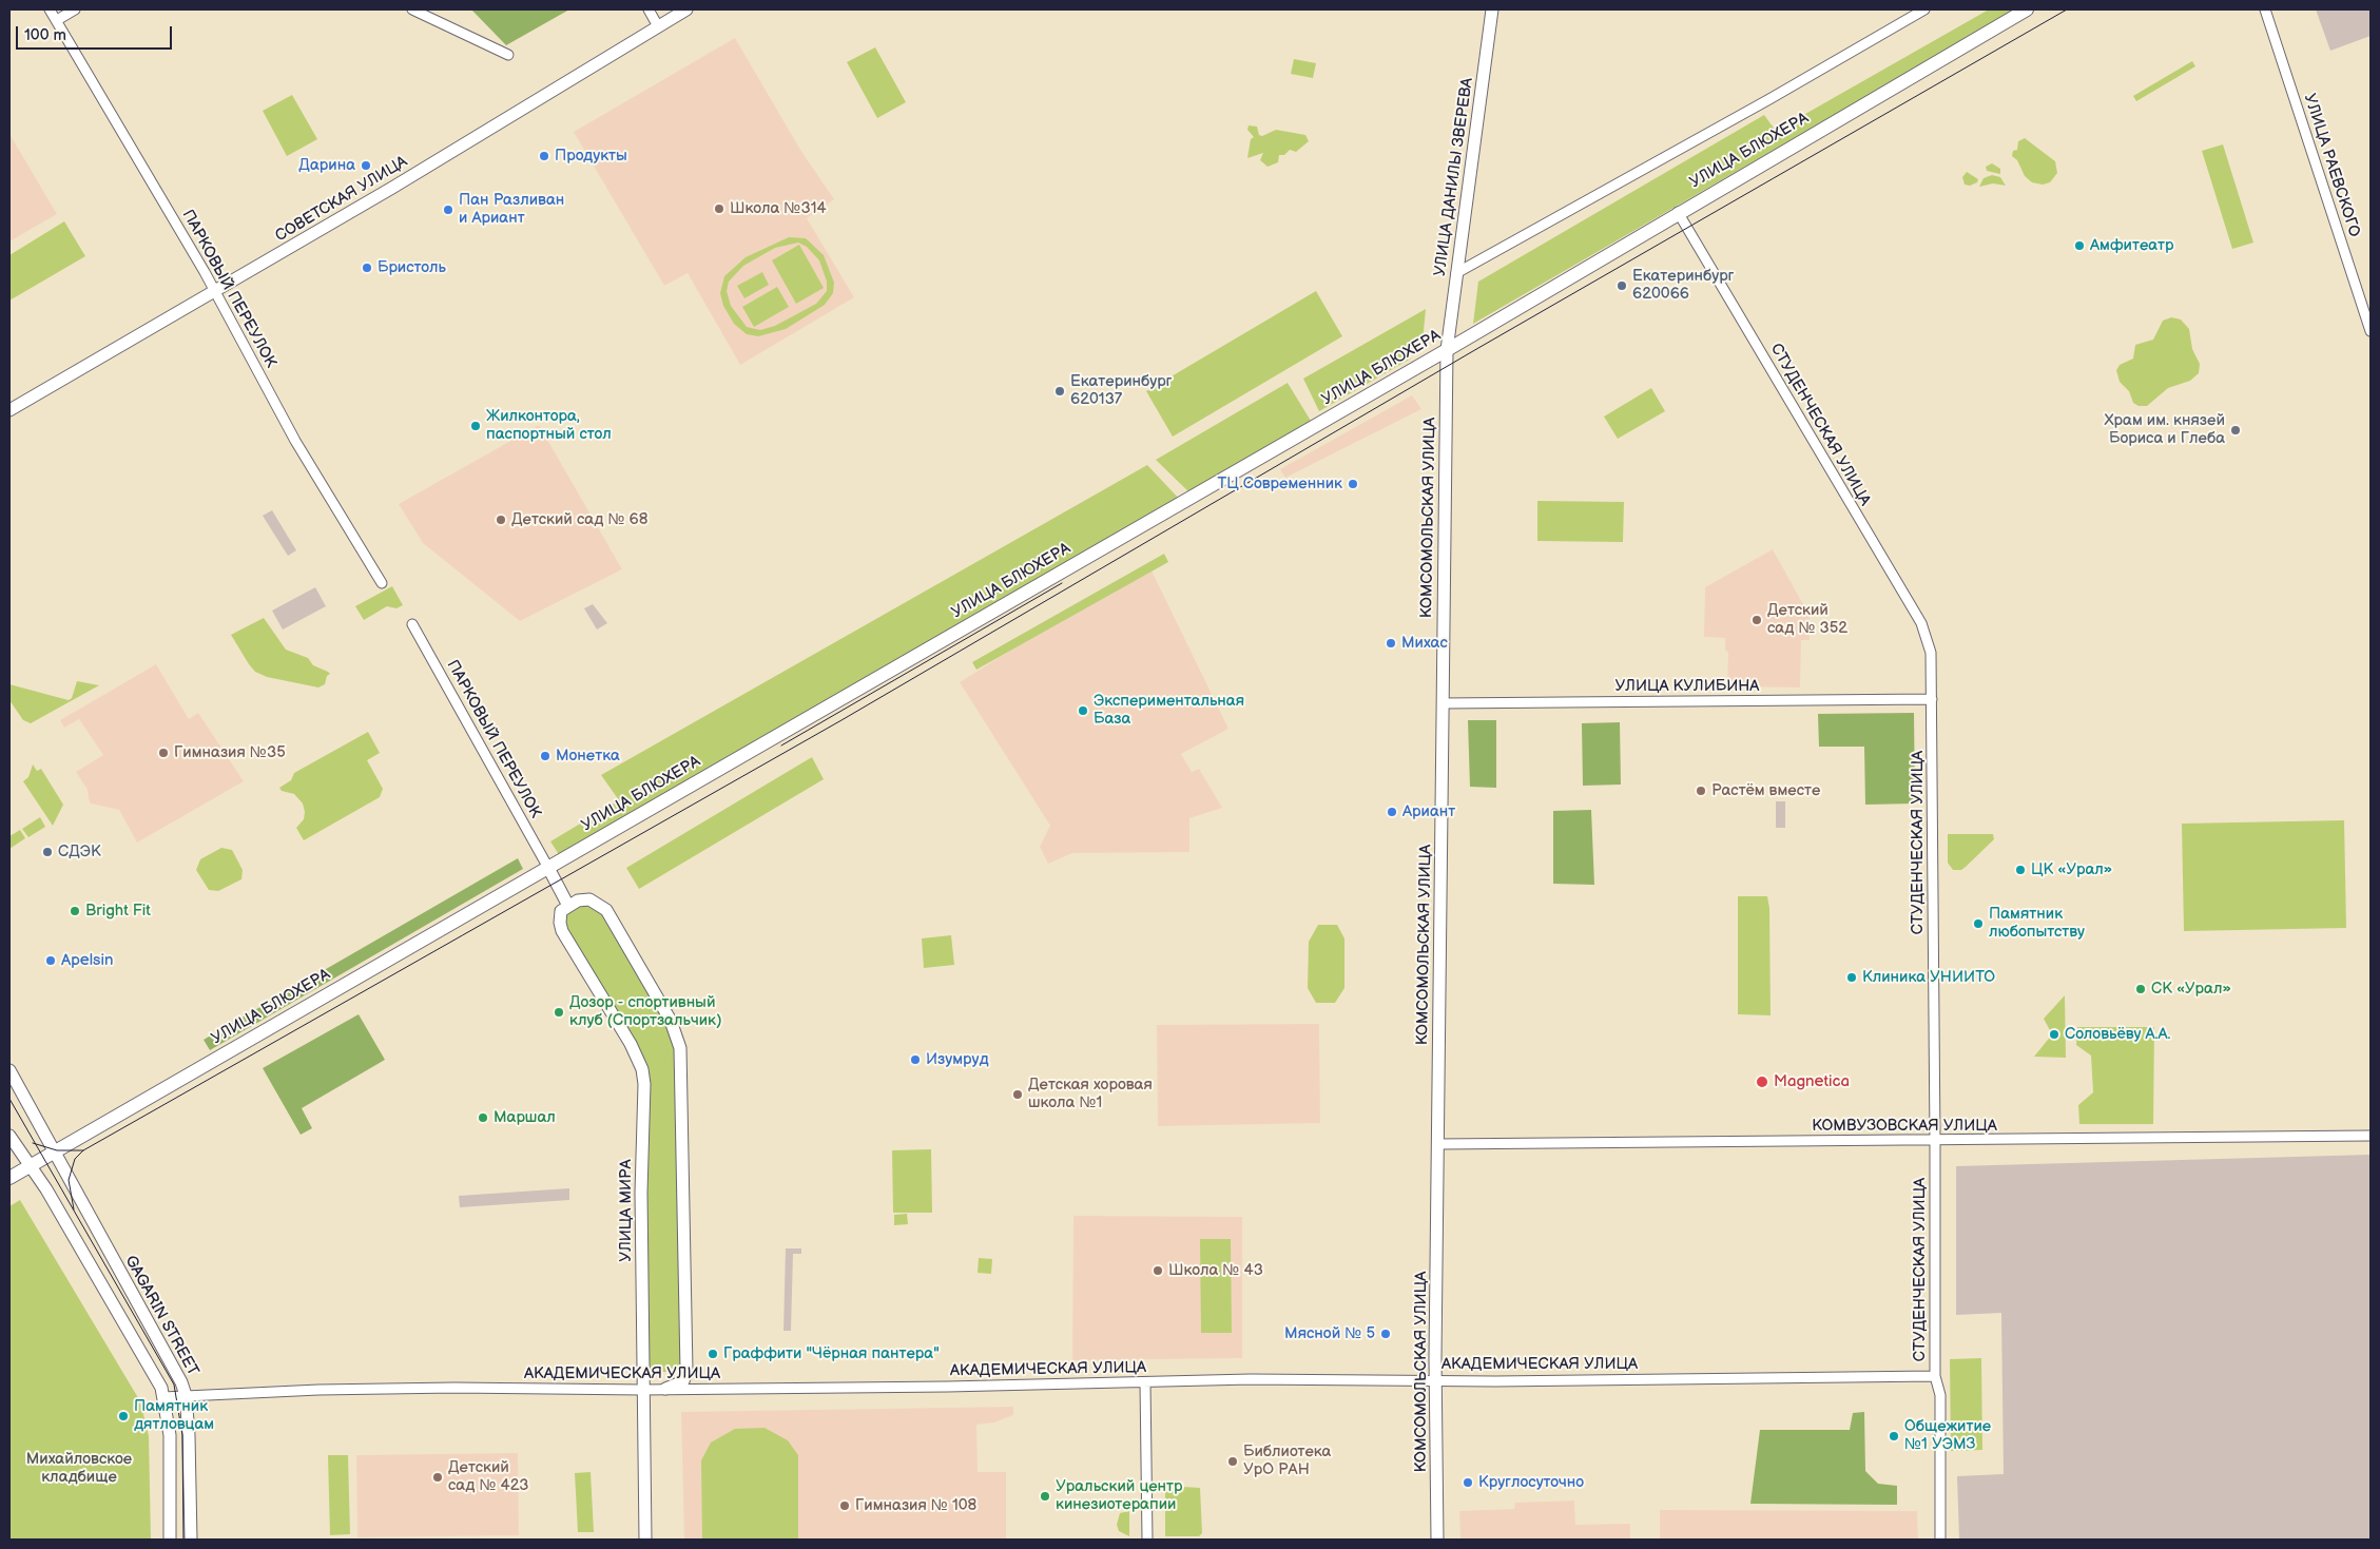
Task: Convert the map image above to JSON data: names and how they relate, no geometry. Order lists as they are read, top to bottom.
{
  "streets": {
    "main road": [
      "УЛИЦА БЛЮХЕРА",
      "УЛИЦА ДАНИЛЫ ЗВЕРЕВА",
      "СОВЕТСКАЯ УЛИЦА",
      "КОМСОМОЛЬСКАЯ УЛИЦА",
      "УЛИЦА МИРА",
      "GAGARIN STREET"
    ],
    "street": [
      "УЛИЦА РАЕВСКОГО",
      "ПАРКОВЫЙ ПЕРЕУЛОК",
      "СТУДЕНЧЕСКАЯ УЛИЦА",
      "УЛИЦА КУЛИБИНА",
      "КОМВУЗОВСКАЯ УЛИЦА",
      "АКАДЕМИЧЕСКАЯ УЛИЦА"
    ]
  },
  "crossings": [
    ["УЛИЦА БЛЮХЕРА", "УЛИЦА ДАНИЛЫ ЗВЕРЕВА"],
    ["УЛИЦА БЛЮХЕРА", "ПАРКОВЫЙ ПЕРЕУЛОК"],
    ["УЛИЦА БЛЮХЕРА", "СТУДЕНЧЕСКАЯ УЛИЦА"],
    ["УЛИЦА БЛЮХЕРА", "КОМСОМОЛЬСКАЯ УЛИЦА"],
    ["УЛИЦА БЛЮХЕРА", "GAGARIN STREET"],
    ["УЛИЦА ДАНИЛЫ ЗВЕРЕВА", "КОМСОМОЛЬСКАЯ УЛИЦА"],
    ["СОВЕТСКАЯ УЛИЦА", "ПАРКОВЫЙ ПЕРЕУЛОК"],
    ["СТУДЕНЧЕСКАЯ УЛИЦА", "УЛИЦА КУЛИБИНА"],
    ["СТУДЕНЧЕСКАЯ УЛИЦА", "КОМВУЗОВСКАЯ УЛИЦА"],
    ["СТУДЕНЧЕСКАЯ УЛИЦА", "АКАДЕМИЧЕСКАЯ УЛИЦА"],
    ["КОМСОМОЛЬСКАЯ УЛИЦА", "УЛИЦА КУЛИБИНА"],
    ["КОМСОМОЛЬСКАЯ УЛИЦА", "КОМВУЗОВСКАЯ УЛИЦА"],
    ["КОМСОМОЛЬСКАЯ УЛИЦА", "АКАДЕМИЧЕСКАЯ УЛИЦА"],
    ["УЛИЦА МИРА", "АКАДЕМИЧЕСКАЯ УЛИЦА"],
    ["GAGARIN STREET", "АКАДЕМИЧЕСКАЯ УЛИЦА"]
  ],
  "parks": ["Михайловское кладбище"],
  "places": [
    "Продукты",
    "Дарина",
    "Школа №314",
    "Пан Разливан и Ариант",
    "Амфитеатр",
    "Бристоль",
    "Екатеринбург 620066",
    "Екатеринбург 620137",
    "Жилконтора, паспортный стол",
    "Храм им. князей Бориса и Глеба",
    "ТЦ Современник",
    "Детский сад № 68",
    "Детский сад № 352",
    "Михас",
    "Экспериментальная База",
    "Гимназия №35",
    "Монетка",
    "Растём вместе",
    "Ариант",
    "СДЭК",
    "ЦК «Урал»",
    "Bright Fit",
    "Памятник любопытству",
    "Apelsin",
    "Клиника УНИИТО",
    "СК «Урал»",
    "Дозор - спортивный клуб (Спортзальчик)",
    "Соловьёву А.А.",
    "Изумруд",
    "Magnetica",
    "Детская хоровая школа №1",
    "Маршал",
    "Школа № 43",
    "Мясной № 5",
    "Граффити \"Чёрная пантера\"",
    "Памятник дятловцам",
    "Общежитие №1 УЭМЗ",
    "Библиотека УрО РАН",
    "Детский сад № 423",
    "Круглосуточно",
    "Уральский центр кинезиотерапии",
    "Гимназия № 108"
  ],
  "scale_bar": "100 m"
}
